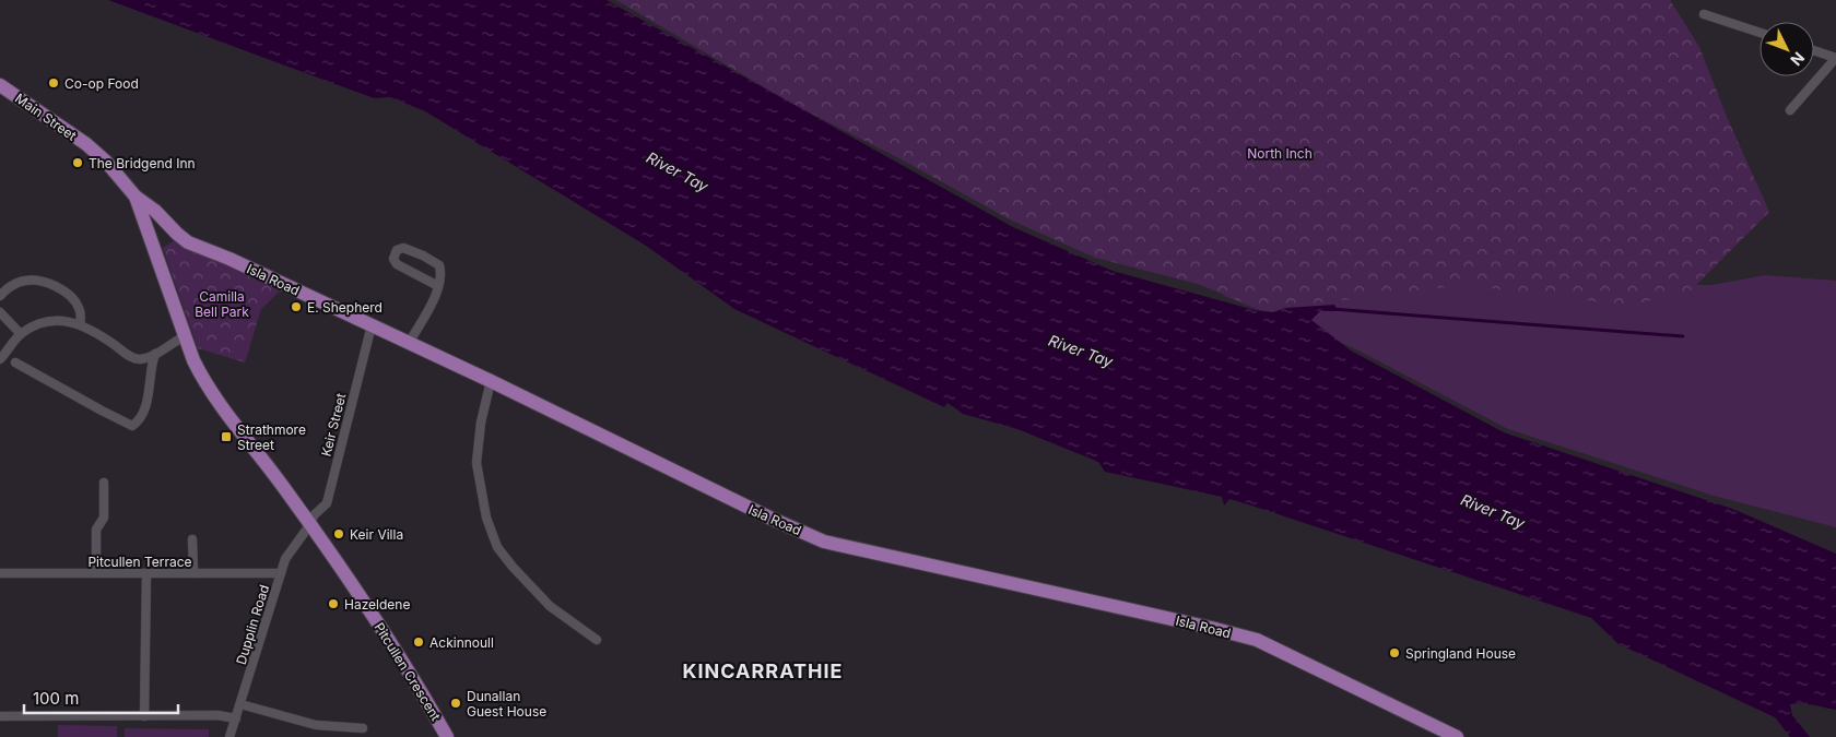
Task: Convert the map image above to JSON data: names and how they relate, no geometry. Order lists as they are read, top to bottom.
{
  "streets": {
    "main road": ["Main Street", "Isla Road", "Pitcullen Crescent"],
    "street": ["Keir Street", "Pitcullen Terrace", "Dupplin Road"]
  },
  "crossings": [
    ["Main Street", "Isla Road"],
    ["Isla Road", "Keir Street"],
    ["Keir Street", "Dupplin Road"],
    ["Keir Street", "Pitcullen Crescent"],
    ["Pitcullen Terrace", "Dupplin Road"],
    ["Dupplin Road", "Pitcullen Crescent"]
  ],
  "districts": ["KINCARRATHIE"],
  "water": ["River Tay"],
  "parks": ["North Inch", "Camilla Bell Park"],
  "places": {
    "other": [
      "Co-op Food",
      "The Bridgend Inn",
      "E. Shepherd",
      "Keir Villa",
      "Hazeldene",
      "Ackinnoull",
      "Springland House",
      "Dunallan Guest House"
    ],
    "transit": ["Strathmore Street"]
  },
  "scale_bar": "100 m",
  "north": "bottom right"
}
